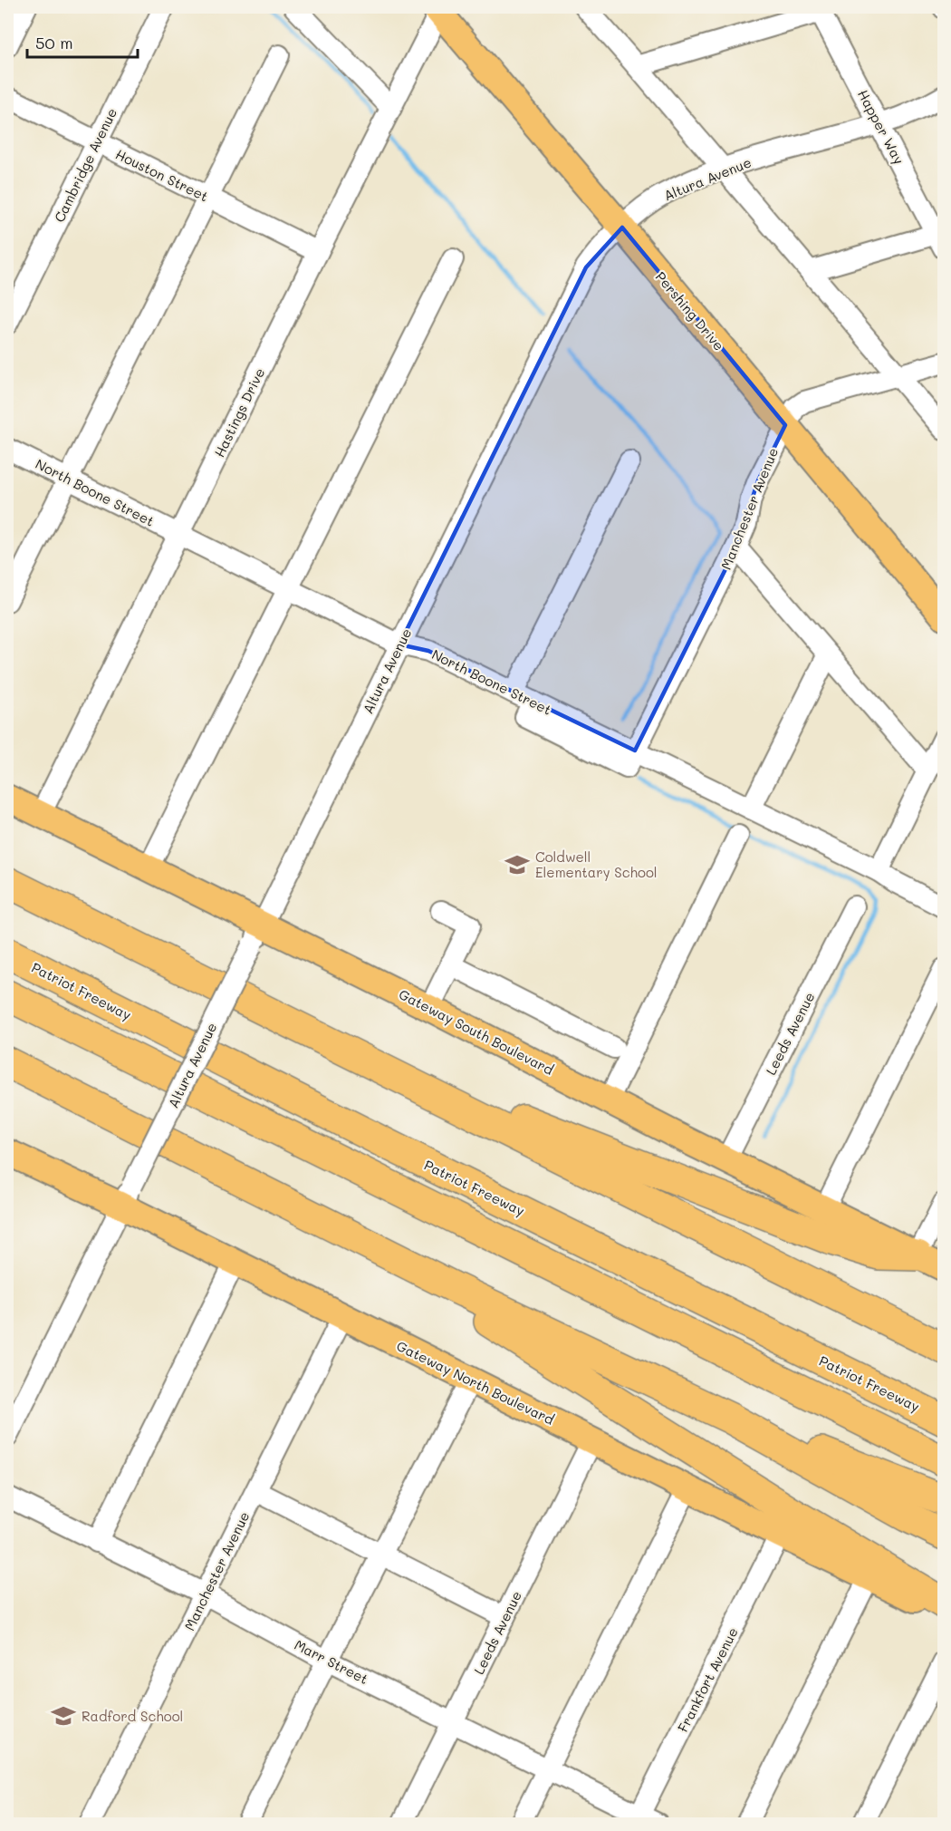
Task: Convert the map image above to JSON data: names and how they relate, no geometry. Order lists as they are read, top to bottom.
{
  "streets": {
    "highway": ["Patriot Freeway"],
    "main road": ["Pershing Drive", "Gateway South Boulevard", "Gateway North Boulevard"],
    "street": [
      "Happer Way",
      "Cambridge Avenue",
      "Houston Street",
      "Altura Avenue",
      "Hastings Drive",
      "North Boone Street",
      "Manchester Avenue",
      "Leeds Avenue",
      "Marr Street",
      "Frankfort Avenue"
    ]
  },
  "crossings": [
    ["Happer Way", "Altura Avenue"],
    ["Cambridge Avenue", "Houston Street"],
    ["Houston Street", "Hastings Drive"],
    ["Altura Avenue", "Pershing Drive"],
    ["Altura Avenue", "North Boone Street"],
    ["Altura Avenue", "Gateway South Boulevard"],
    ["Altura Avenue", "Gateway North Boulevard"],
    ["Pershing Drive", "Hastings Drive"],
    ["Pershing Drive", "Manchester Avenue"],
    ["Hastings Drive", "North Boone Street"],
    ["Hastings Drive", "Gateway South Boulevard"],
    ["North Boone Street", "Manchester Avenue"],
    ["Manchester Avenue", "Gateway North Boulevard"],
    ["Manchester Avenue", "Marr Street"],
    ["Gateway South Boulevard", "Leeds Avenue"],
    ["Leeds Avenue", "Gateway North Boulevard"],
    ["Leeds Avenue", "Marr Street"],
    ["Gateway North Boulevard", "Frankfort Avenue"],
    ["Marr Street", "Frankfort Avenue"]
  ],
  "places": {
    "school or university": ["Coldwell Elementary School", "Radford School"]
  },
  "scale_bar": "50 m"
}
